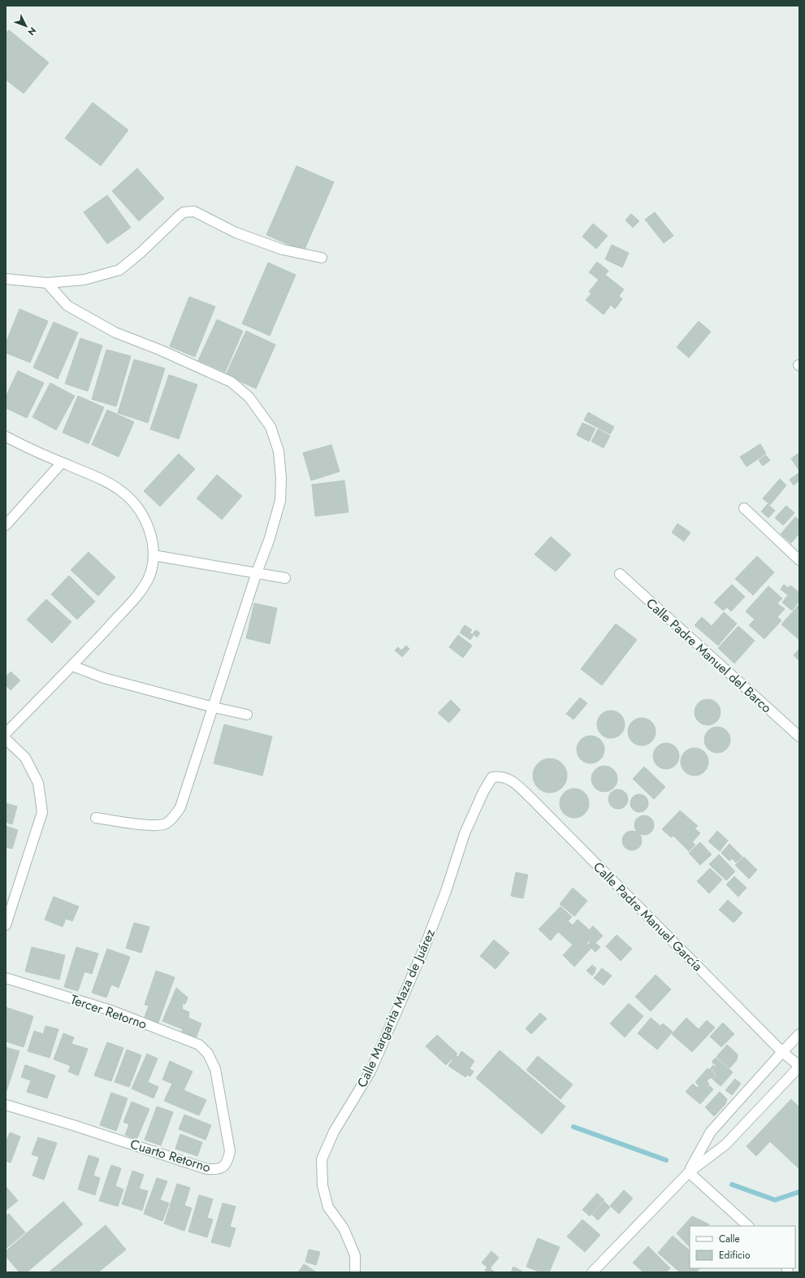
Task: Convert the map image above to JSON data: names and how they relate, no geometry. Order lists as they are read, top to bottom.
{
  "streets": {
    "street": [
      "Calle Padre Manuel del Barco",
      "Calle Padre Manuel García",
      "Calle Margarita Maza de Juárez",
      "Tercer Retorno",
      "Cuarto Retorno"
    ]
  },
  "crossings": [
    ["Calle Padre Manuel García", "Calle Margarita Maza de Juárez"],
    ["Tercer Retorno", "Cuarto Retorno"]
  ],
  "legend": ["Calle", "Edificio"],
  "north": "bottom right"
}
